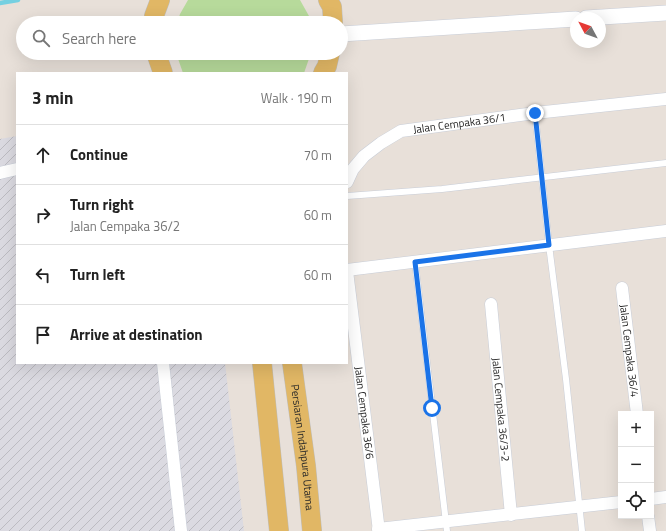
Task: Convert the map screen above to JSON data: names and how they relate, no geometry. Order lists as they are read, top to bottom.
{
  "streets": {
    "main road": ["Persiaran Indahpura Utama"],
    "street": [
      "Jalan Cempaka 36/1",
      "Jalan Cempaka 36/4",
      "Jalan Cempaka 36/3-2",
      "Jalan Cempaka 36/6"
    ]
  },
  "north": "top left",
  "page": {
    "search": "Search here",
    "heading": ["3 min", "Walk · 190 m"],
    "list": [
      ["Continue", "70 m"],
      ["Turn right", "Jalan Cempaka 36/2", "60 m"],
      ["Turn left", "60 m"],
      "Arrive at destination"
    ],
    "map_buttons": ["+", "−"]
  }
}
